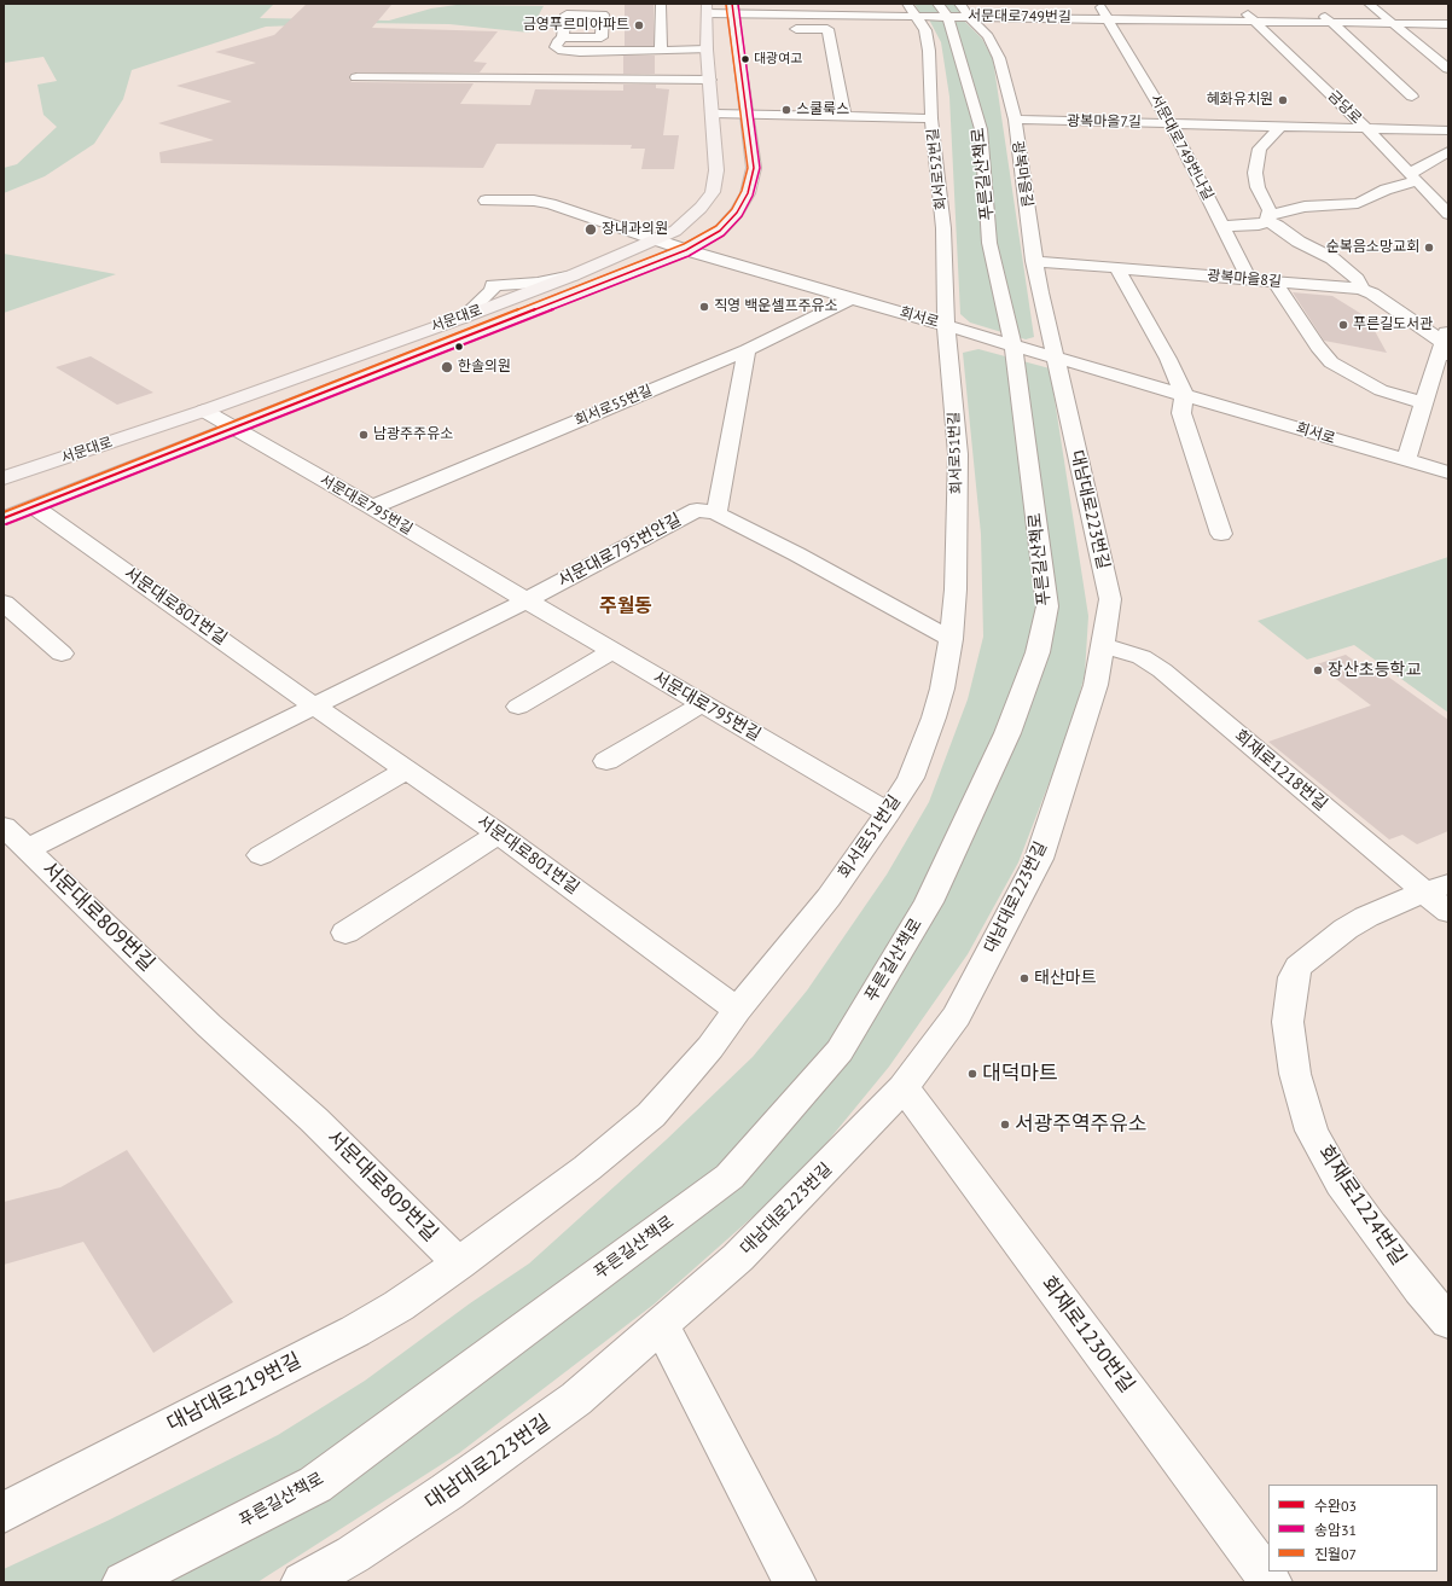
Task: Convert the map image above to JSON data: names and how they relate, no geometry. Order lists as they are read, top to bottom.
{
  "streets": {
    "main road": ["서문대로"],
    "street": [
      "서문대로749번길",
      "금당로",
      "광복마을7길",
      "서문대로749번나길",
      "회서로52번길",
      "푸른길산책로",
      "광복마을길",
      "광복마을8길",
      "회서로",
      "회서로55번길",
      "회서로51번길",
      "서문대로795번길",
      "대남대로223번길",
      "서문대로795번안길",
      "서문대로801번길",
      "회재로1218번길",
      "서문대로809번길",
      "회재로1224번길",
      "회재로1230번길",
      "대남대로219번길"
    ]
  },
  "crossings": [
    ["서문대로749번길", "금당로"],
    ["서문대로749번길", "서문대로749번나길"],
    ["서문대로749번길", "회서로52번길"],
    ["서문대로749번길", "푸른길산책로"],
    ["서문대로749번길", "광복마을길"],
    ["서문대로749번길", "서문대로"],
    ["금당로", "광복마을7길"],
    ["광복마을7길", "서문대로749번나길"],
    ["광복마을7길", "광복마을길"],
    ["서문대로749번나길", "광복마을8길"],
    ["회서로52번길", "푸른길산책로"],
    ["회서로52번길", "광복마을길"],
    ["회서로52번길", "회서로"],
    ["회서로52번길", "회서로51번길"],
    ["푸른길산책로", "광복마을길"],
    ["푸른길산책로", "회서로"],
    ["광복마을길", "광복마을8길"],
    ["광복마을길", "회서로"],
    ["광복마을길", "대남대로223번길"],
    ["회서로", "서문대로"],
    ["회서로", "회서로55번길"],
    ["회서로", "회서로51번길"],
    ["회서로", "대남대로223번길"],
    ["서문대로", "서문대로795번길"],
    ["서문대로", "서문대로801번길"],
    ["회서로55번길", "서문대로795번길"],
    ["회서로51번길", "서문대로795번길"],
    ["회서로51번길", "서문대로795번안길"],
    ["회서로51번길", "서문대로801번길"],
    ["서문대로795번길", "서문대로795번안길"],
    ["대남대로223번길", "회재로1218번길"],
    ["대남대로223번길", "회재로1230번길"],
    ["서문대로801번길", "서문대로809번길"],
    ["회재로1218번길", "회재로1224번길"],
    ["서문대로809번길", "대남대로219번길"]
  ],
  "districts": ["주월동"],
  "places": [
    "금영푸르미아파트",
    "대광여고",
    "혜화유치원",
    "스쿨룩스",
    "장내과의원",
    "순복음소망교회",
    "직영 백운셀프주유소",
    "푸른길도서관",
    "한솔의원",
    "남광주주유소",
    "장산초등학교",
    "태산마트",
    "대덕마트",
    "서광주역주유소"
  ],
  "lines": ["transit line 수완03", "transit line 송암31", "transit line 진월07"],
  "legend": ["수완03", "송암31", "진월07"]
}
